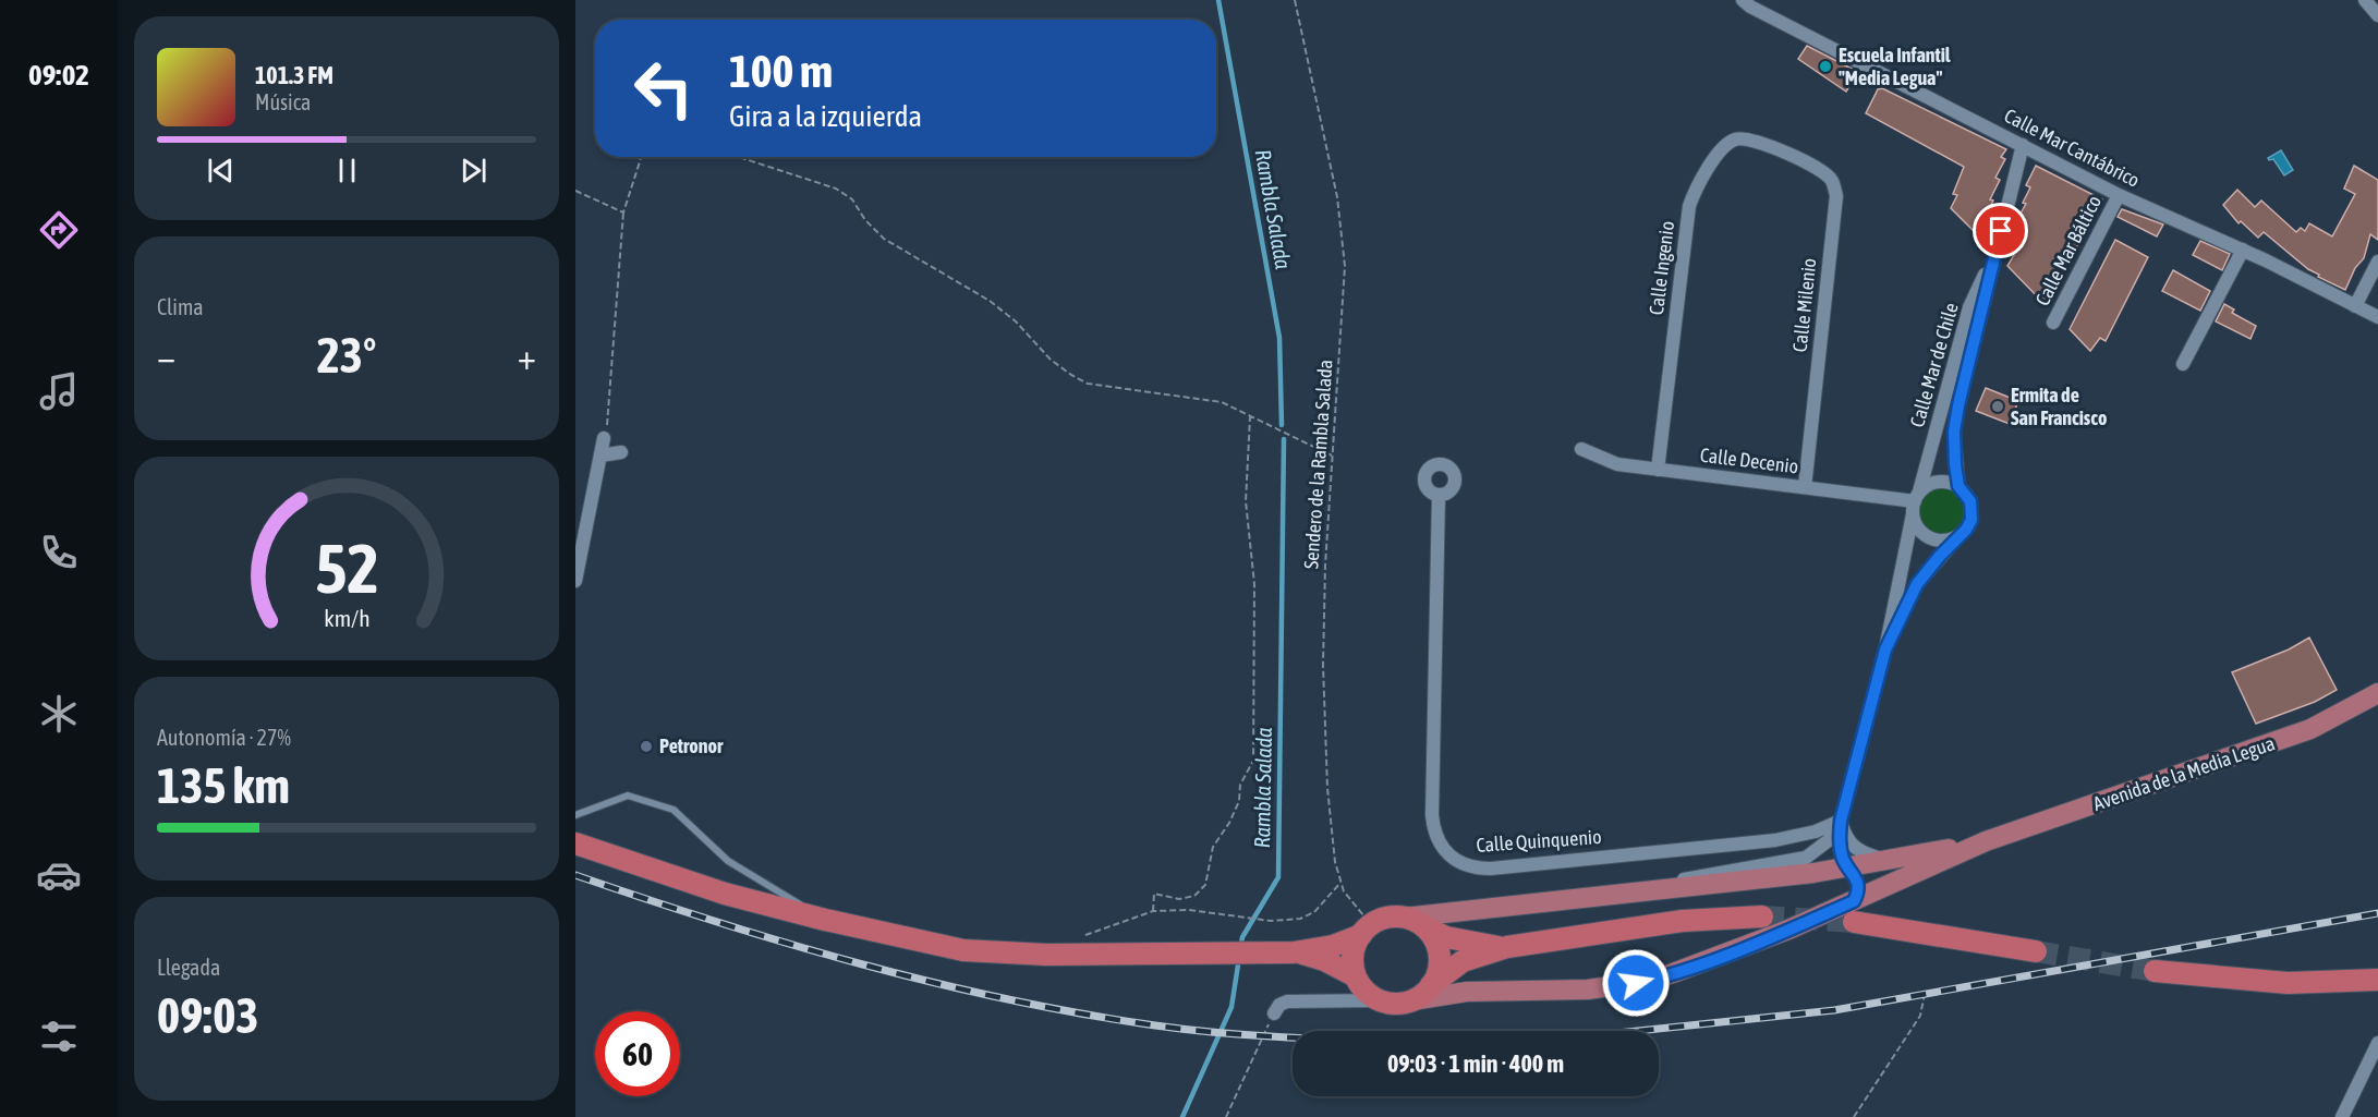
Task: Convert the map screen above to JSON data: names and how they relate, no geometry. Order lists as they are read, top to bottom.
{
  "streets": {
    "main road": ["Avenida de la Media Legua"],
    "street": [
      "Calle Mar Cantábrico",
      "Calle Mar Báltico",
      "Calle Ingenio",
      "Calle Milenio",
      "Calle Mar de Chile",
      "Calle Decenio",
      "Calle Quinquenio"
    ],
    "path": ["Sendero de la Rambla Salada"]
  },
  "crossings": [
    ["Calle Mar Cantábrico", "Calle Mar Báltico"],
    ["Calle Mar Cantábrico", "Calle Mar de Chile"],
    ["Calle Ingenio", "Calle Milenio"],
    ["Calle Ingenio", "Calle Decenio"],
    ["Calle Milenio", "Calle Decenio"],
    ["Calle Mar de Chile", "Calle Decenio"],
    ["Calle Mar de Chile", "Calle Quinquenio"]
  ],
  "water": ["Rambla Salada"],
  "places": ["Escuela Infantil \"Media Legua\"", "Ermita de San Francisco", "Petronor"],
  "page": {
    "tabs": "09:02",
    "turn": ["100 m", "Gira a la izquierda"],
    "song": ["101.3 FM", "Música"],
    "tile": [
      "Clima",
      ["Autonomía · 27%", "135 km"],
      ["Llegada", "09:03"]
    ],
    "heat": ["−", "23°", "+"],
    "limit": "60",
    "trip": "09:03 · 1 min · 400 m",
    "gauge": ["52", "km/h"]
  }
}
